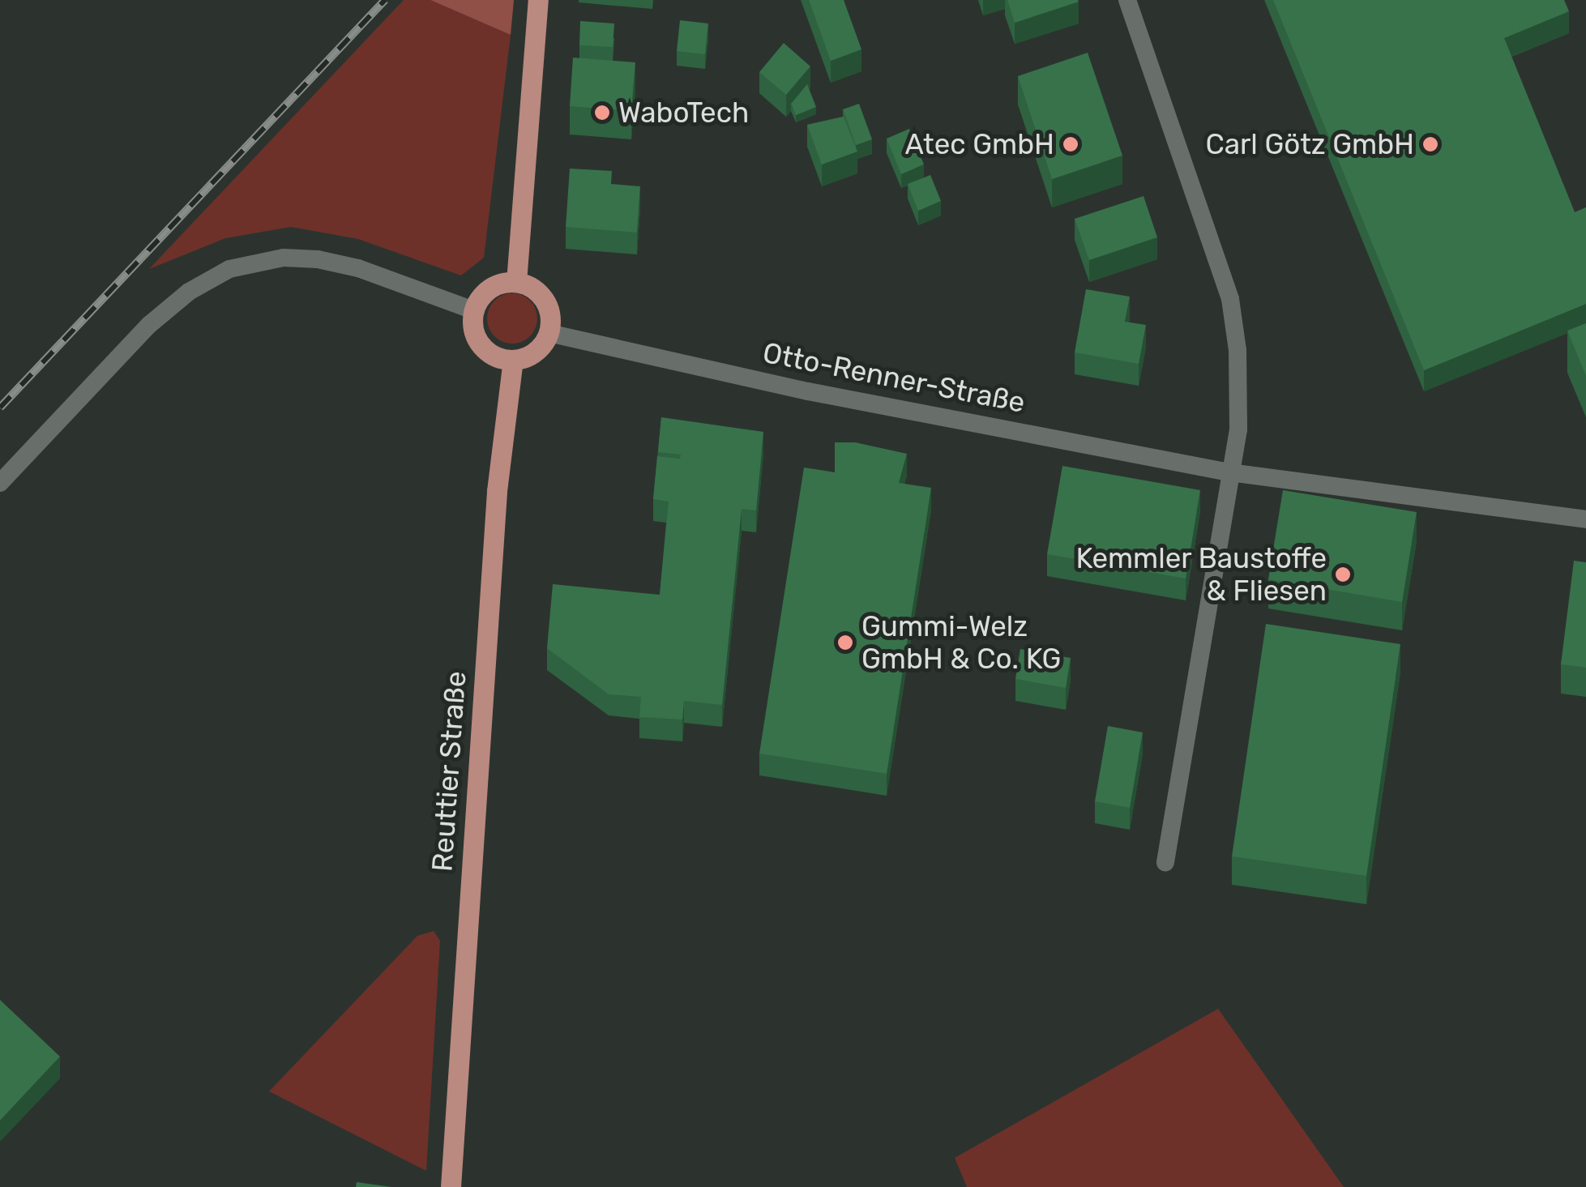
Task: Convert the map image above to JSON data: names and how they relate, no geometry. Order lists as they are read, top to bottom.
{
  "streets": {
    "main road": ["Reuttier Straße"],
    "street": ["Otto-Renner-Straße"]
  },
  "crossings": [
    ["Otto-Renner-Straße", "Reuttier Straße"]
  ],
  "places": [
    "WaboTech",
    "Atec GmbH",
    "Carl Götz GmbH",
    "Kemmler Baustoffe & Fliesen",
    "Gummi-Welz GmbH & Co. KG"
  ]
}
